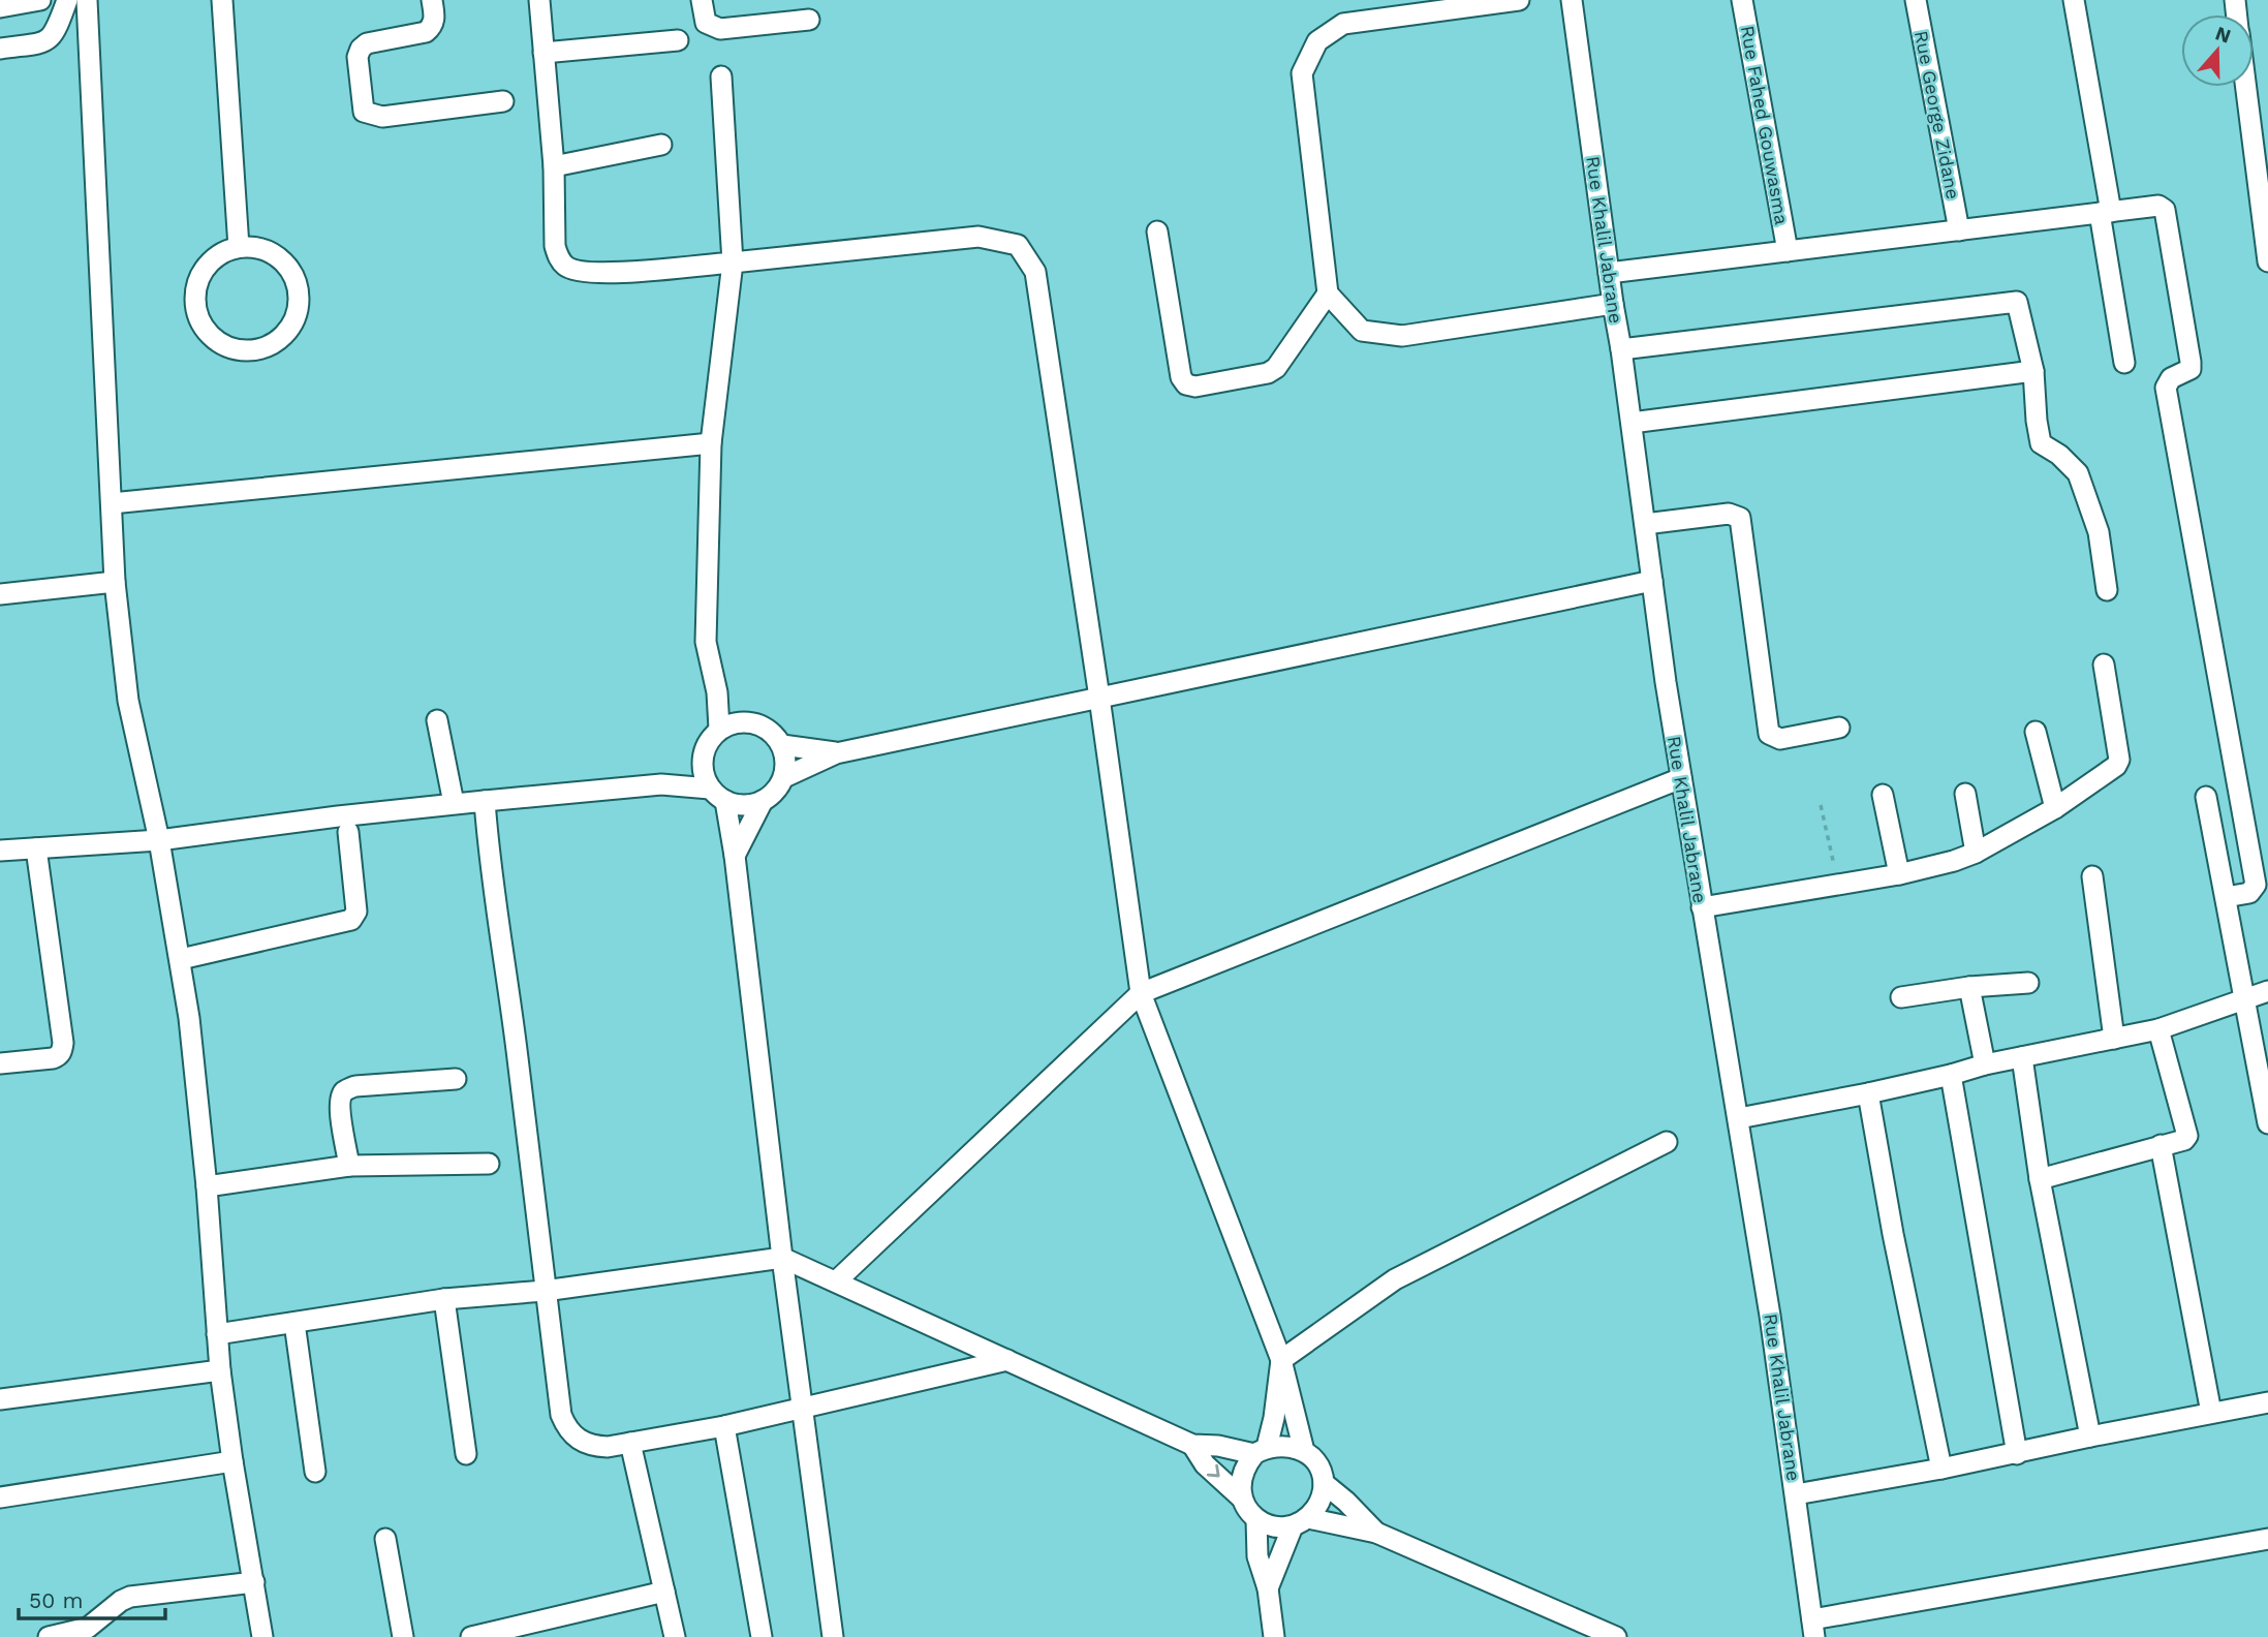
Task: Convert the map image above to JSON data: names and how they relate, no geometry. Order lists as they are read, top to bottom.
{
  "streets": {
    "street": ["Rue George Zidane", "Rue Fahed Gouwasma", "Rue Khalil Jabrane"]
  },
  "scale_bar": "50 m",
  "north": "top"
}
